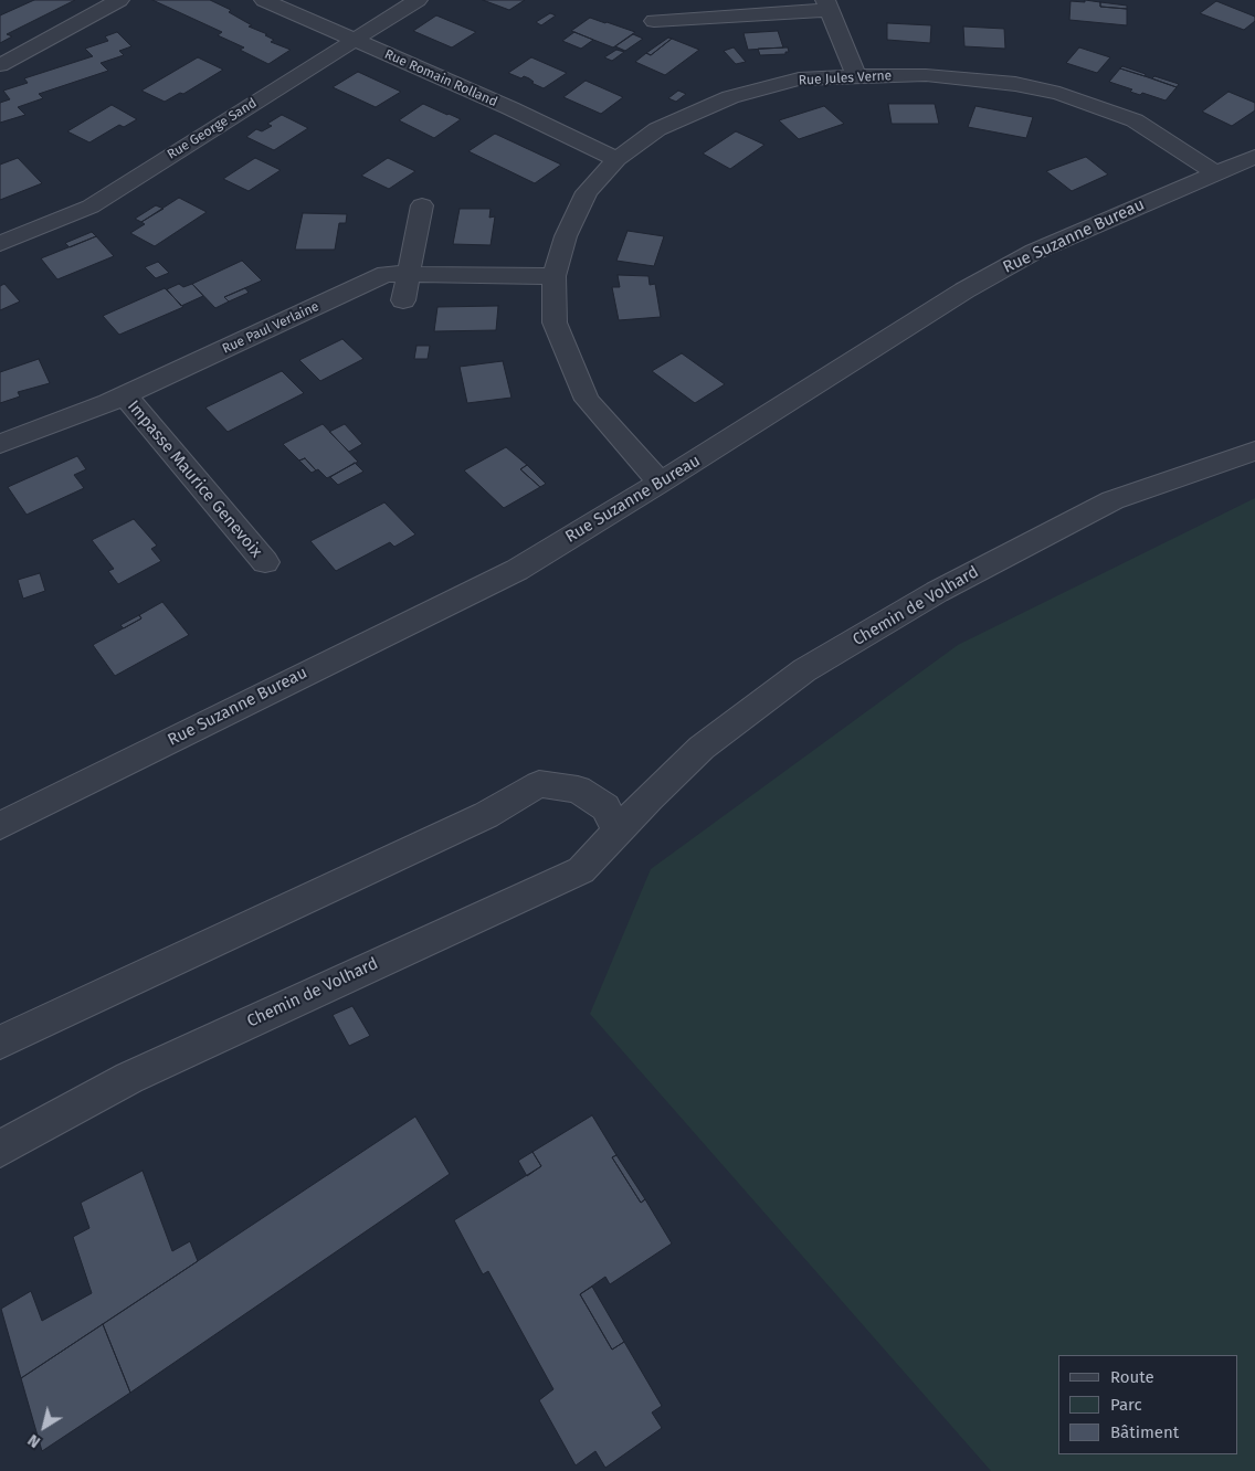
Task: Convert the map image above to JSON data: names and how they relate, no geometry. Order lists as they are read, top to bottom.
{
  "streets": {
    "street": [
      "Rue Romain Rolland",
      "Rue Jules Verne",
      "Rue George Sand",
      "Rue Suzanne Bureau",
      "Rue Paul Verlaine",
      "Impasse Maurice Genevoix",
      "Chemin de Volhard"
    ]
  },
  "crossings": [
    ["Rue Romain Rolland", "Rue Jules Verne"],
    ["Rue Romain Rolland", "Rue George Sand"],
    ["Rue Jules Verne", "Rue Suzanne Bureau"],
    ["Rue Jules Verne", "Rue Paul Verlaine"],
    ["Rue Paul Verlaine", "Impasse Maurice Genevoix"]
  ],
  "legend": ["Route", "Parc", "Bâtiment"],
  "north": "bottom left"
}
